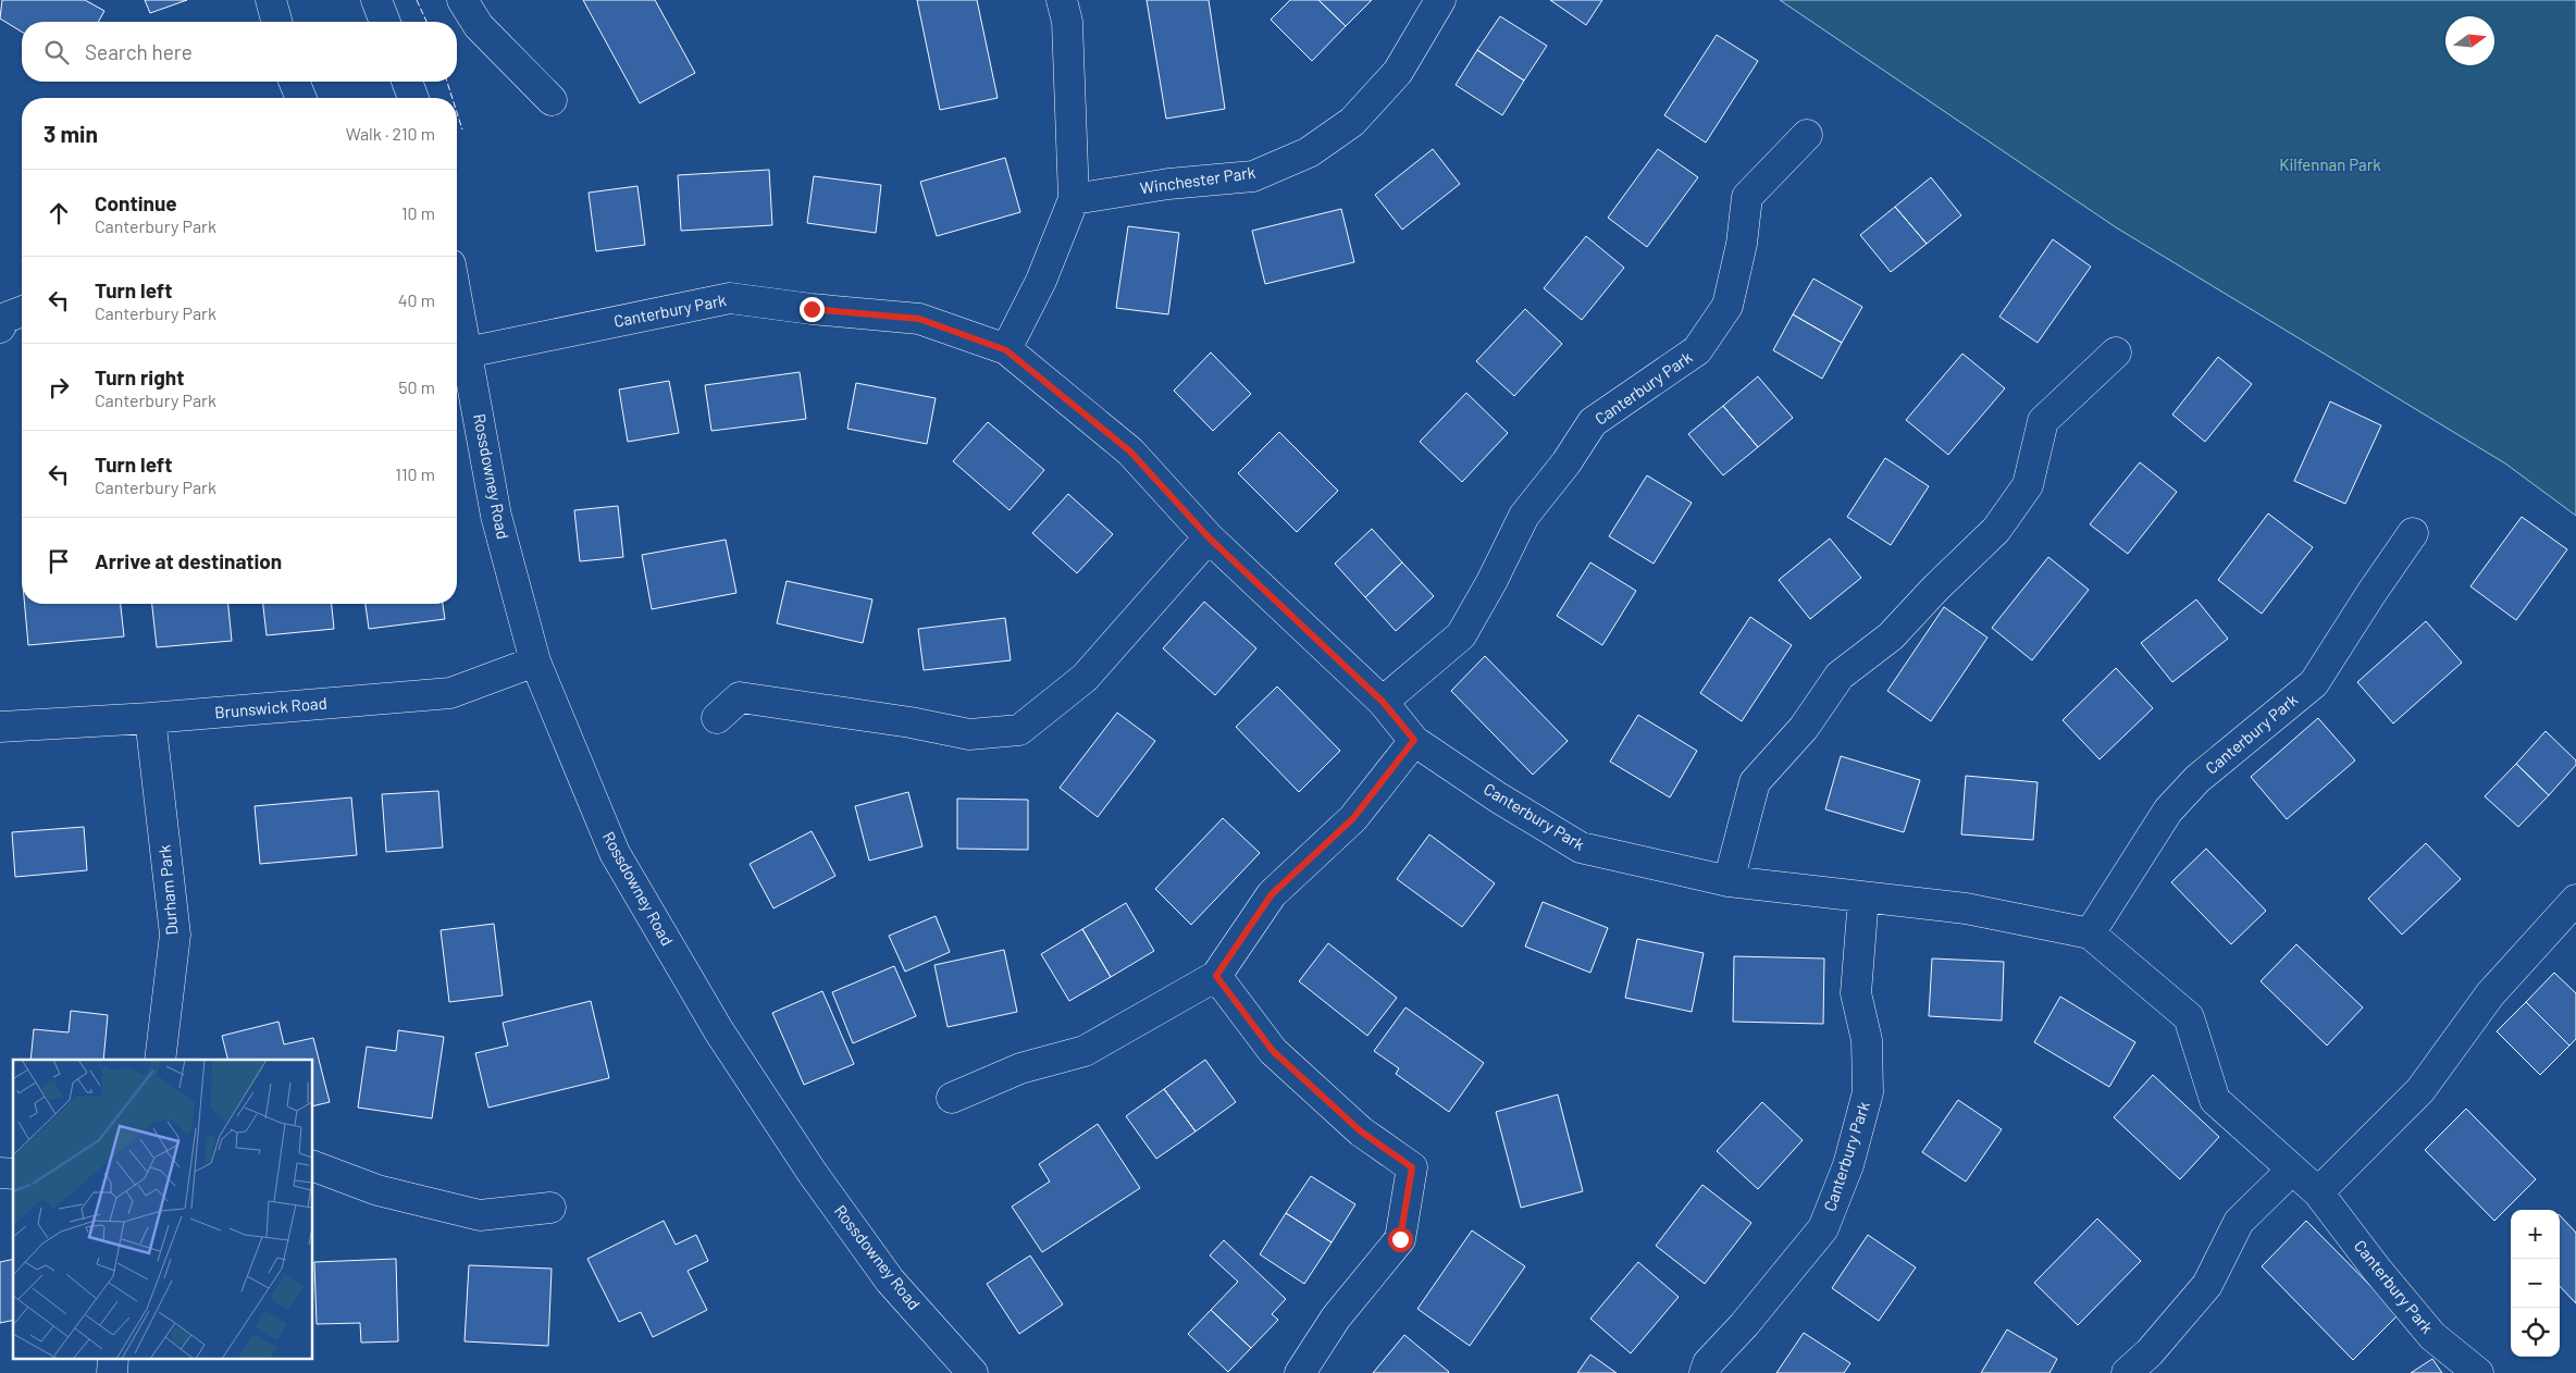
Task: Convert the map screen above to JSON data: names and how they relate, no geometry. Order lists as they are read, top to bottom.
{
  "streets": {
    "street": [
      "Winchester Park",
      "Canterbury Park",
      "Rossdowney Road",
      "Brunswick Road",
      "Durham Park"
    ]
  },
  "crossings": [
    ["Canterbury Park", "Rossdowney Road"],
    ["Rossdowney Road", "Brunswick Road"],
    ["Brunswick Road", "Durham Park"]
  ],
  "parks": ["Kilfennan Park"],
  "north": "right",
  "page": {
    "search": "Search here",
    "heading": ["3 min", "Walk · 210 m"],
    "list": [
      ["Continue", "Canterbury Park", "10 m"],
      ["Turn left", "Canterbury Park", "40 m"],
      ["Turn right", "Canterbury Park", "50 m"],
      ["Turn left", "Canterbury Park", "110 m"],
      "Arrive at destination"
    ],
    "map_buttons": ["+", "−"]
  }
}
